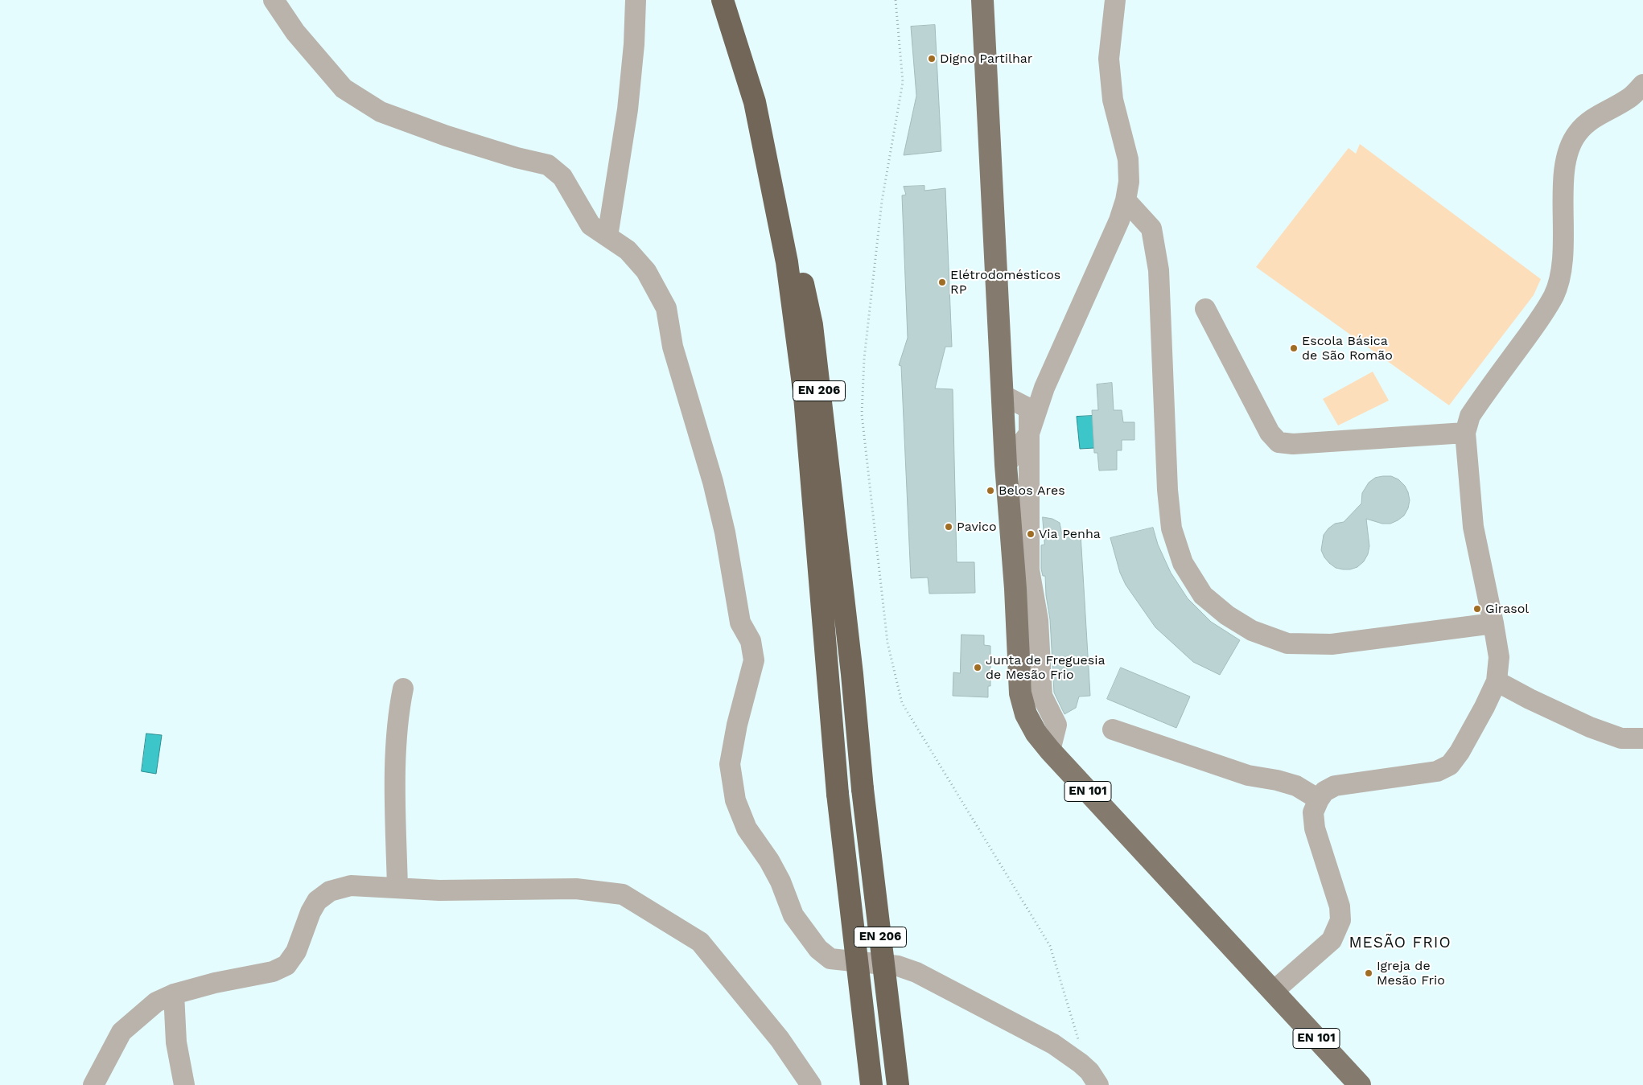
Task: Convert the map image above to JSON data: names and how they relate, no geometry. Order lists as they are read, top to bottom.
{
  "streets": {
    "highway": ["EN 206"],
    "main road": ["EN 101"]
  },
  "districts": ["MESÃO FRIO"],
  "places": [
    "Digno Partilhar",
    "Elétrodomésticos RP",
    "Escola Básica de São Romão",
    "Belos Ares",
    "Pavico",
    "Via Penha",
    "Girasol",
    "Junta de Freguesia de Mesão Frio",
    "Igreja de Mesão Frio"
  ]
}
